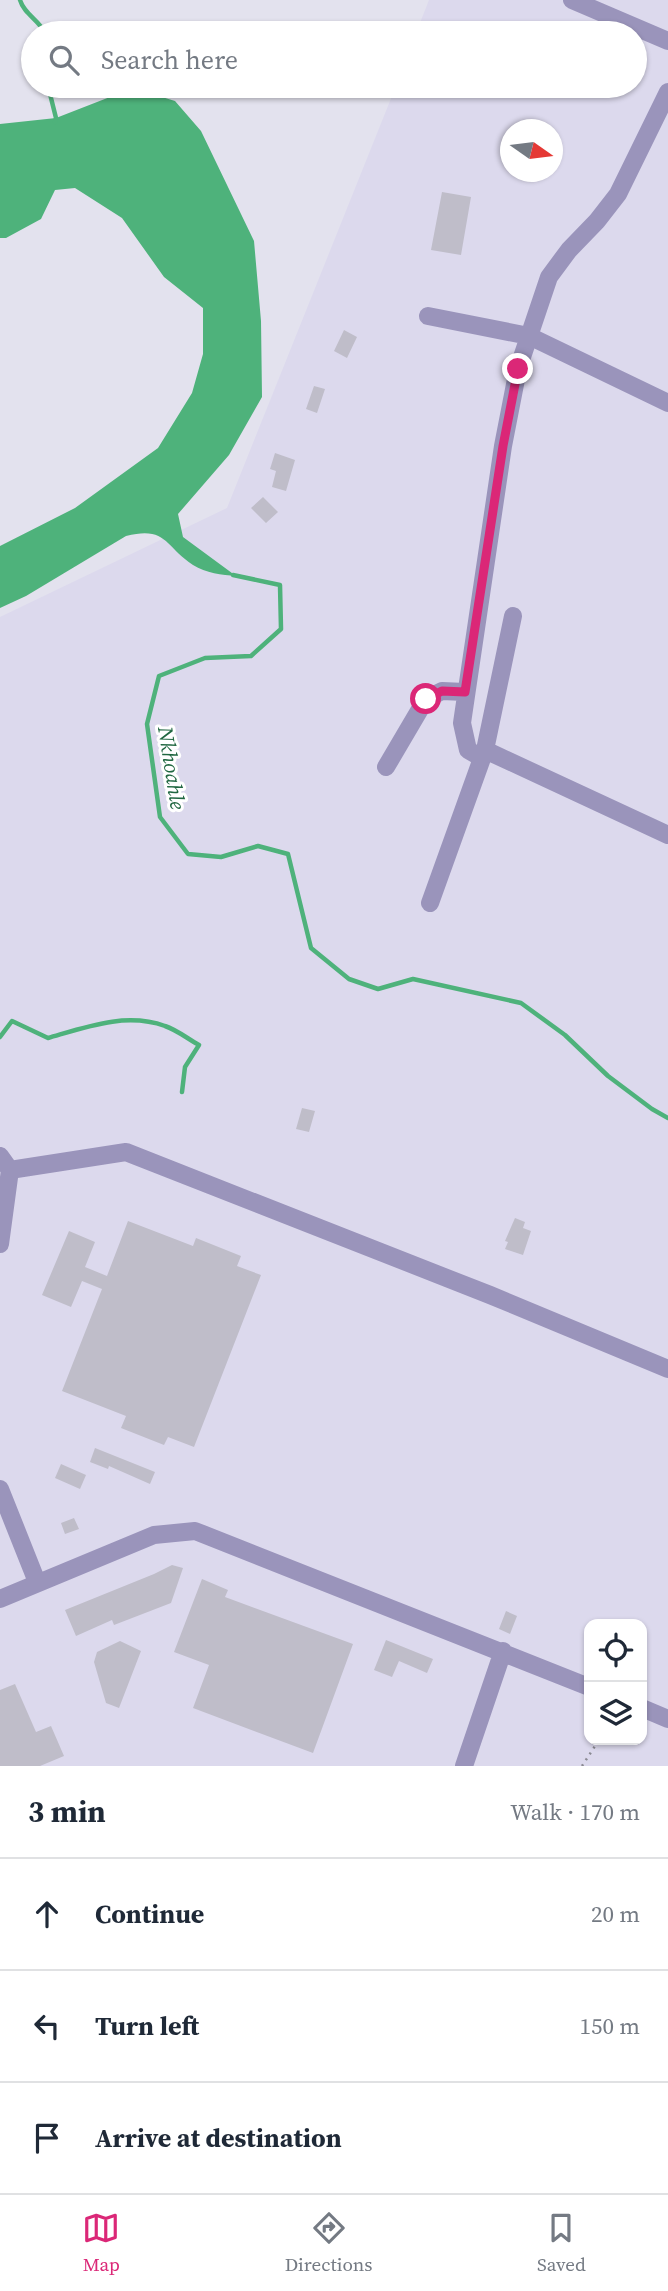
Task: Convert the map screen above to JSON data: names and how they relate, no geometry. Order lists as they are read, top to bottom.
{
  "water": ["Nkhoahle"],
  "north": "right",
  "page": {
    "search": "Search here",
    "heading": ["3 min", "Walk · 170 m"],
    "list": [
      ["Continue", "20 m"],
      ["Turn left", "150 m"],
      "Arrive at destination"
    ],
    "nav": ["Map", "Directions", "Saved"]
  }
}
